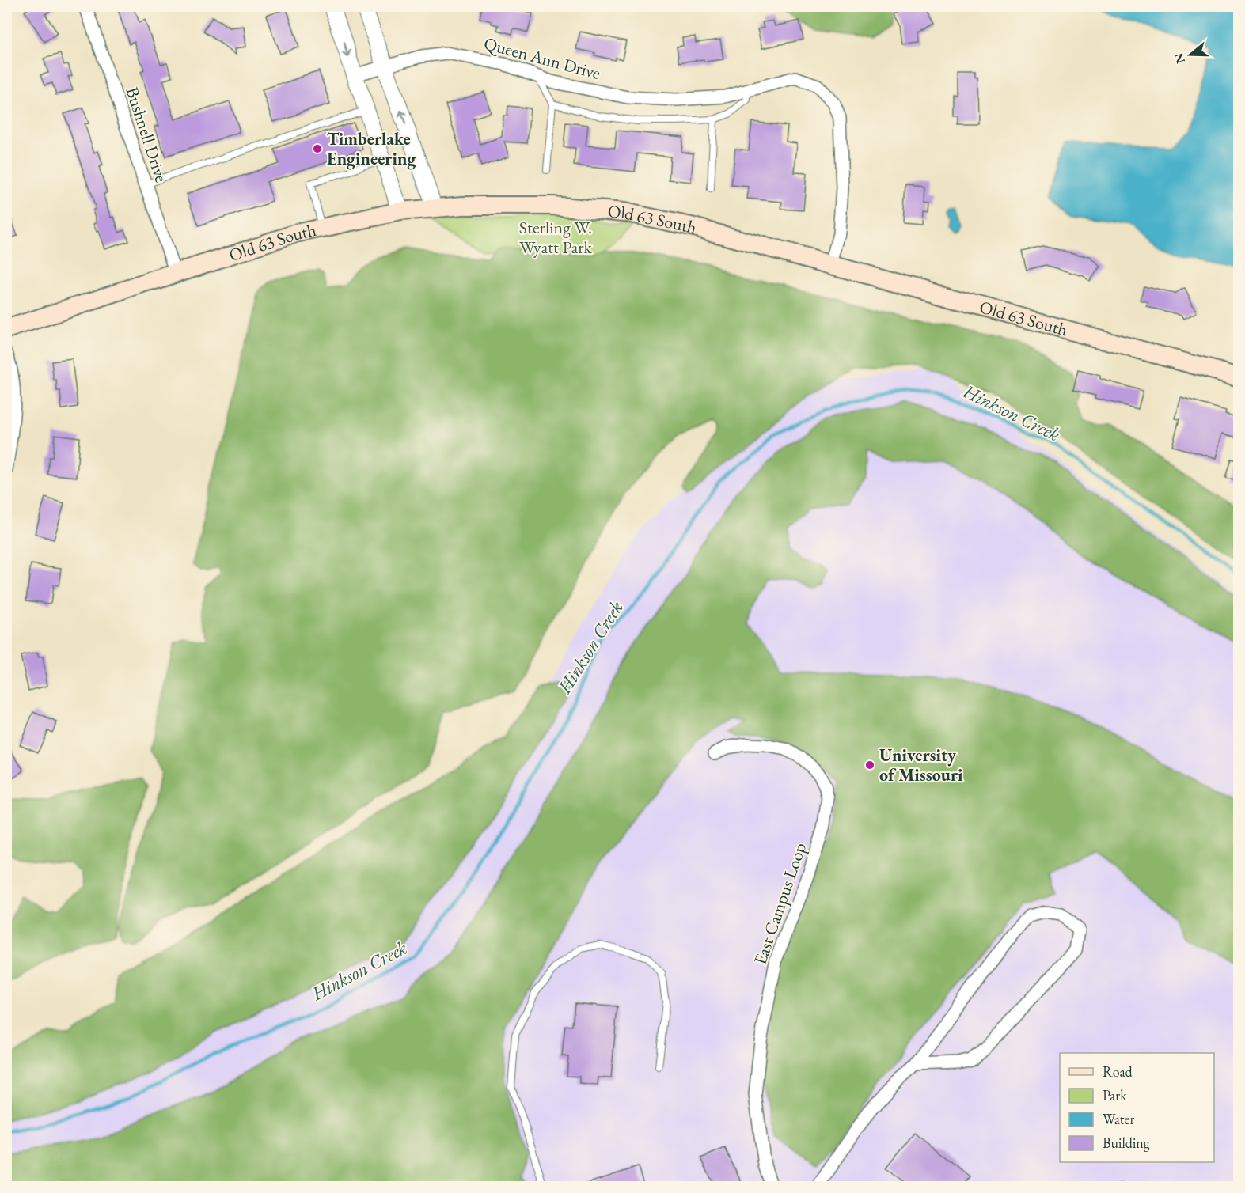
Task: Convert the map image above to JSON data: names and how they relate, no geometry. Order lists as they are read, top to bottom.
{
  "streets": {
    "main road": ["Old 63 South"],
    "street": ["Queen Ann Drive", "Bushnell Drive", "East Campus Loop"]
  },
  "crossings": [
    ["Queen Ann Drive", "Old 63 South"],
    ["Bushnell Drive", "Old 63 South"]
  ],
  "water": ["Hinkson Creek"],
  "parks": ["Sterling W. Wyatt Park"],
  "places": ["Timberlake Engineering", "University of Missouri"],
  "legend": [
    "Road",
    "Park",
    "Water",
    "Building"
  ],
  "north": "left"
}
